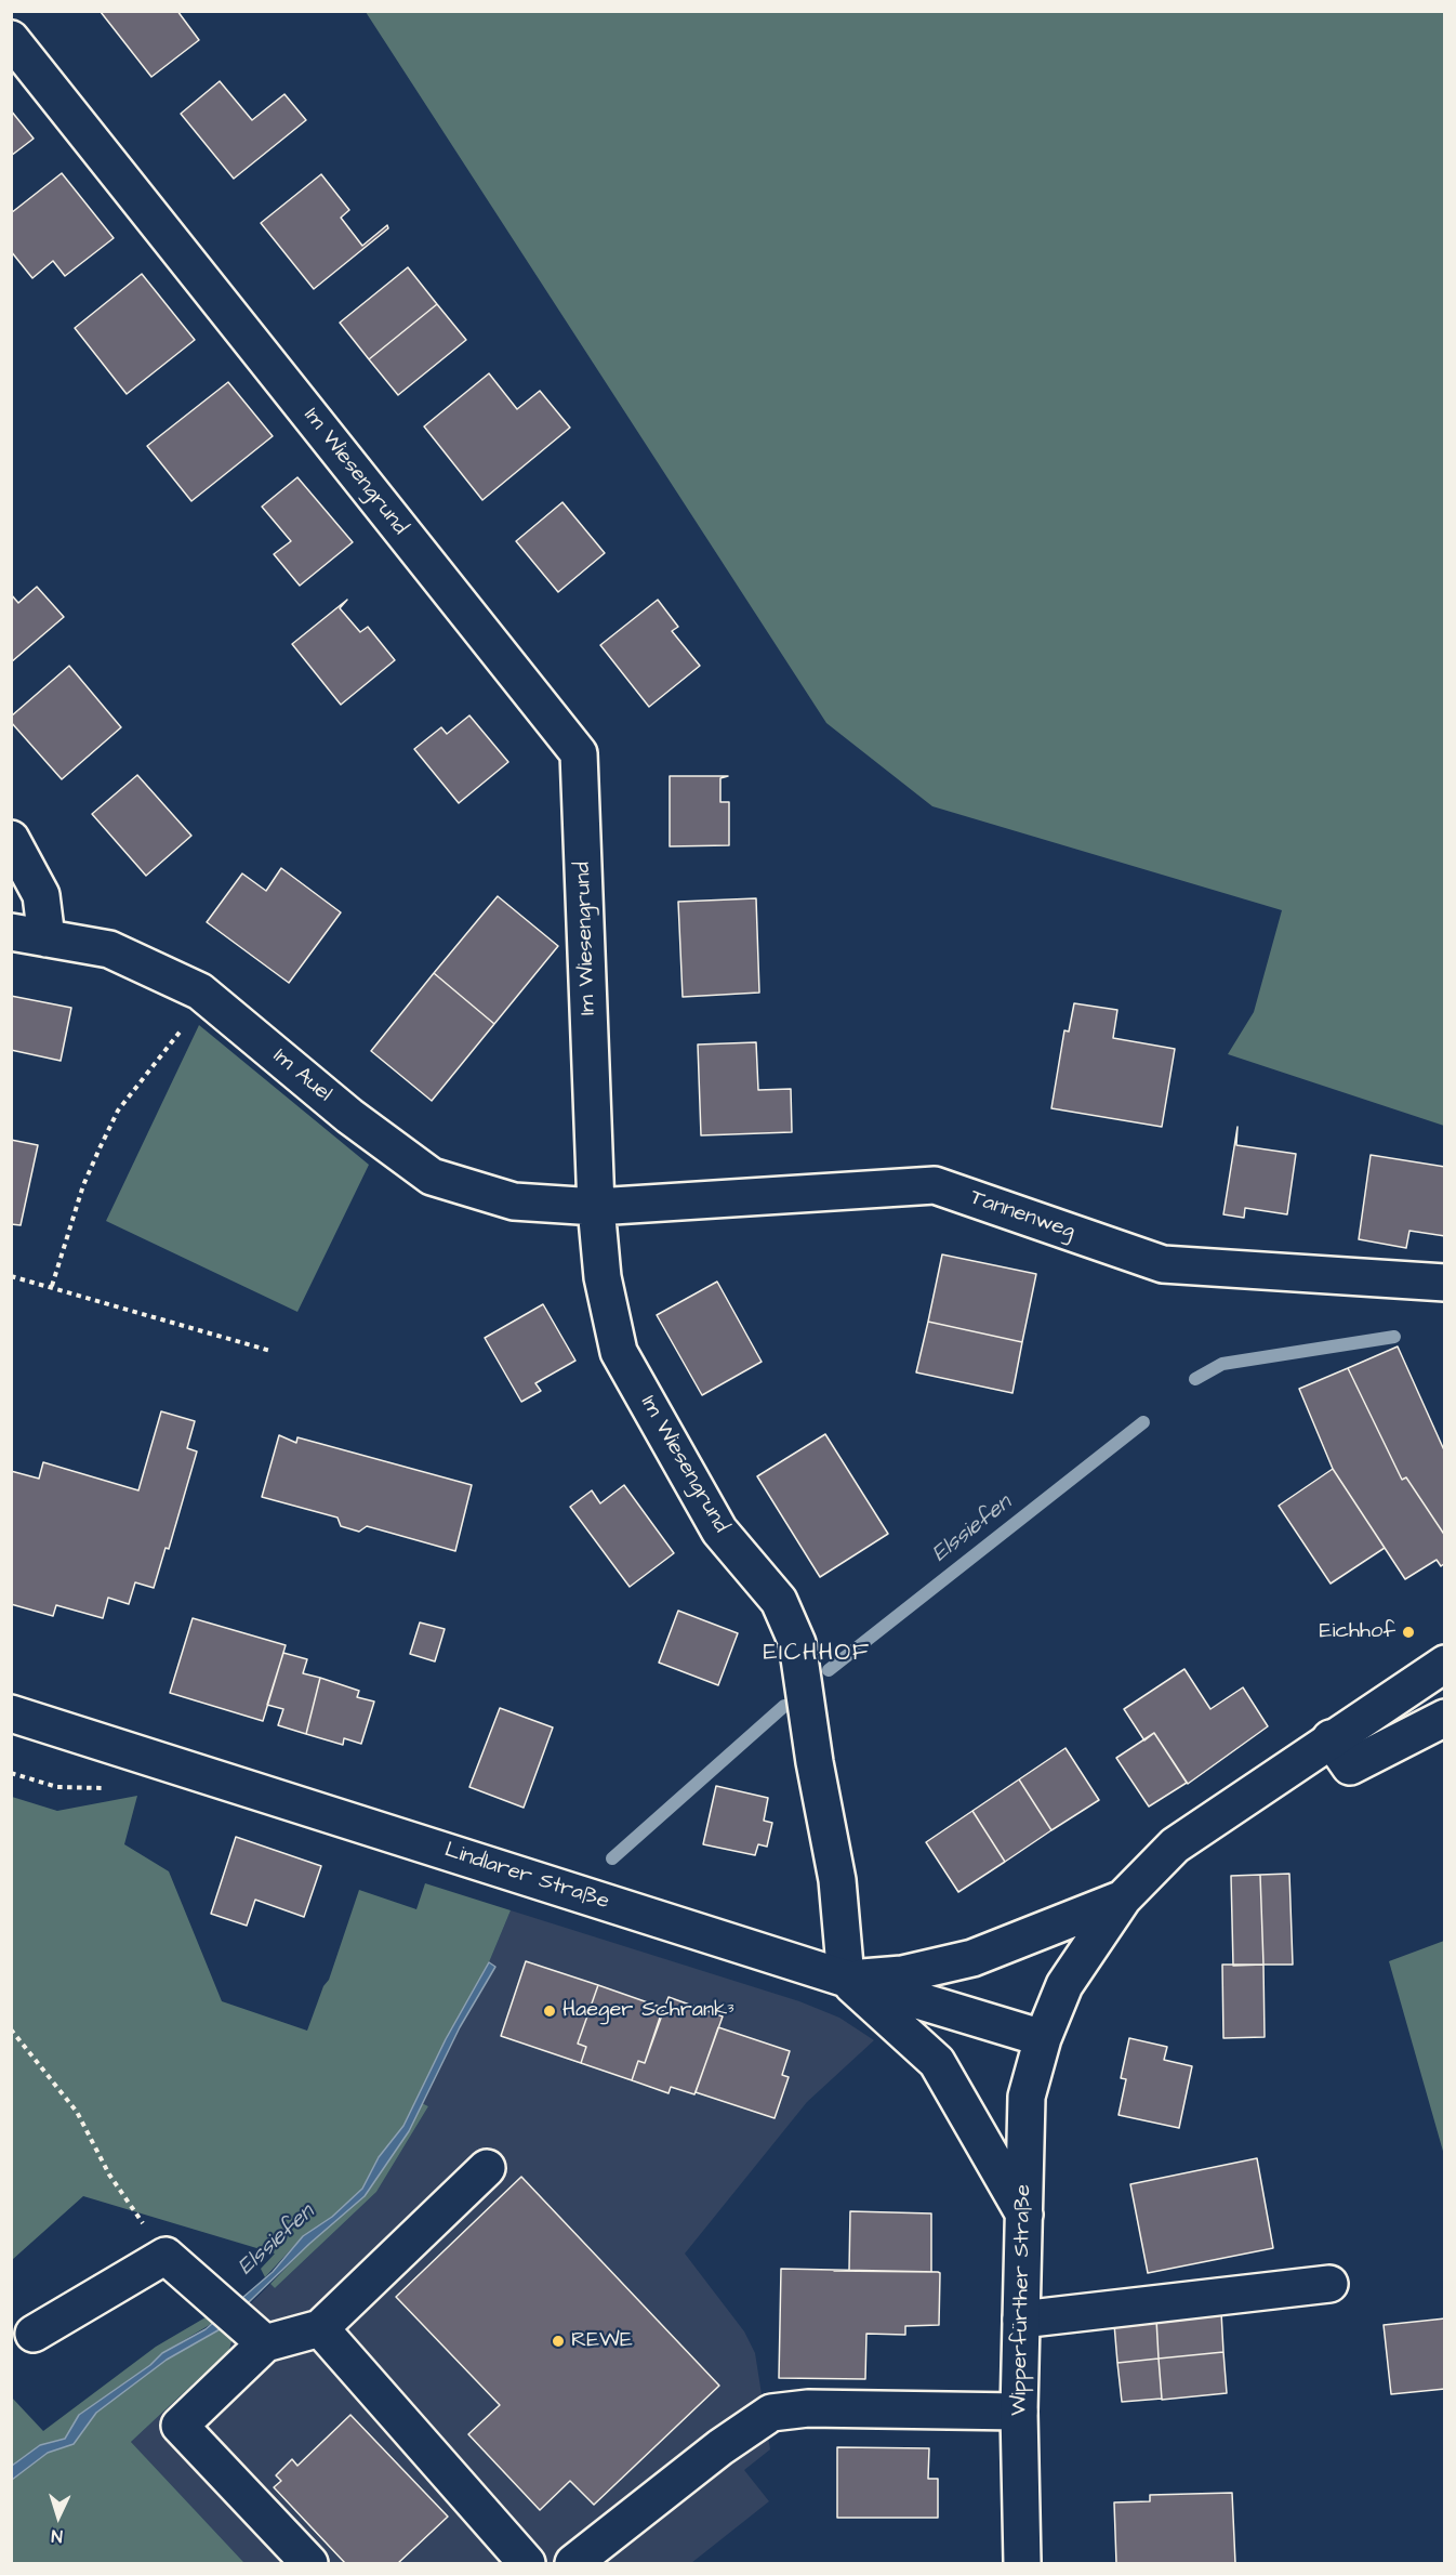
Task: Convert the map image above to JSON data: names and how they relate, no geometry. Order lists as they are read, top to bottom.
{
  "streets": {
    "street": [
      "Im Wiesengrund",
      "Im Auel",
      "Tannenweg",
      "Lindlarer Straße",
      "Wipperfürther Straße"
    ]
  },
  "crossings": [
    ["Im Wiesengrund", "Im Auel"],
    ["Im Wiesengrund", "Tannenweg"],
    ["Im Wiesengrund", "Lindlarer Straße"],
    ["Im Auel", "Tannenweg"],
    ["Lindlarer Straße", "Wipperfürther Straße"]
  ],
  "districts": ["EICHHOF"],
  "water": ["Elssiefen"],
  "places": ["Eichhof", "Haeger Schrank³", "REWE"],
  "north": "bottom"
}
